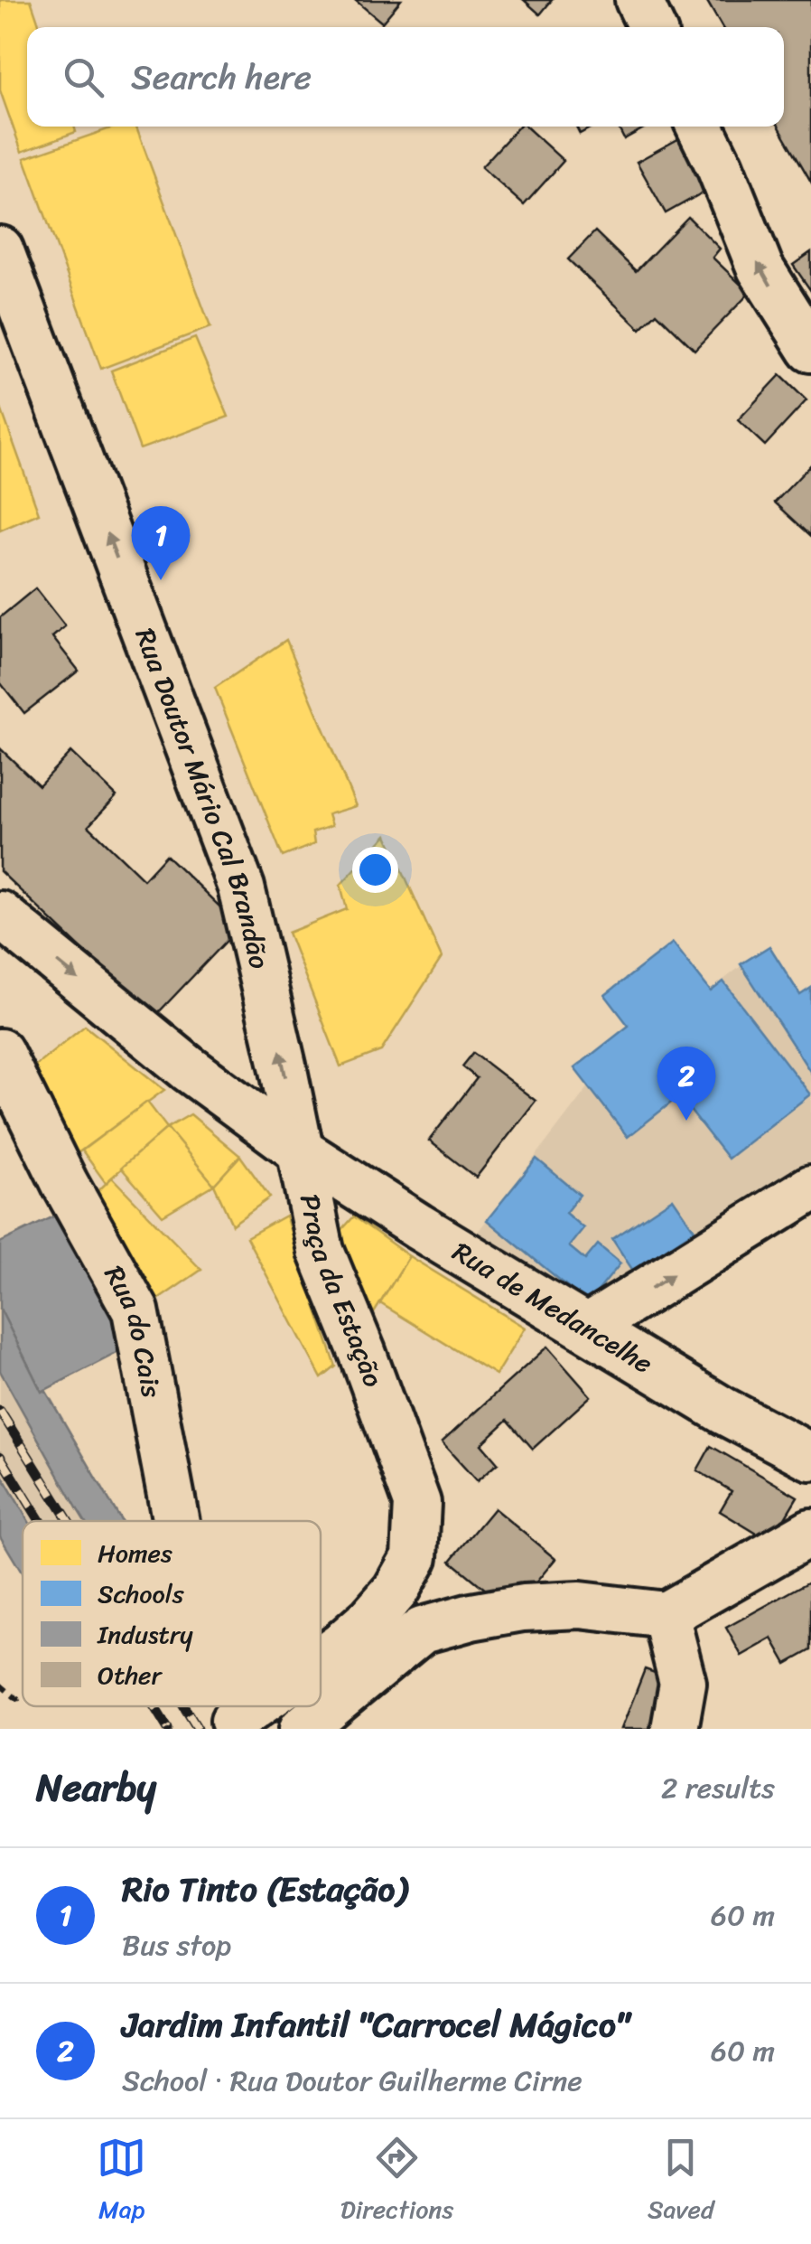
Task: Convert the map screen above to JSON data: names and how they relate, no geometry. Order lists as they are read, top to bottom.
{
  "streets": {
    "street": [
      "Rua Doutor Mário Cal Brandão",
      "Praça da Estação",
      "Rua de Medancelhe",
      "Rua do Cais"
    ]
  },
  "crossings": [
    ["Rua Doutor Mário Cal Brandão", "Praça da Estação"],
    ["Rua Doutor Mário Cal Brandão", "Rua de Medancelhe"],
    ["Praça da Estação", "Rua de Medancelhe"]
  ],
  "one_way": ["Rua Doutor Mário Cal Brandão"],
  "legend": [
    "Homes",
    "Schools",
    "Industry",
    "Other"
  ],
  "page": {
    "search": "Search here",
    "pins": ["1", "2"],
    "heading": ["Nearby", "2 results"],
    "list": [
      {
        "mark": "1",
        "name": "Rio Tinto (Estação)",
        "note": "Bus stop",
        "value": "60 m"
      },
      {
        "mark": "2",
        "name": "Jardim Infantil \"Carrocel Mágico\"",
        "note": "School · Rua Doutor Guilherme Cirne",
        "value": "60 m"
      }
    ],
    "nav": ["Map", "Directions", "Saved"]
  }
}
